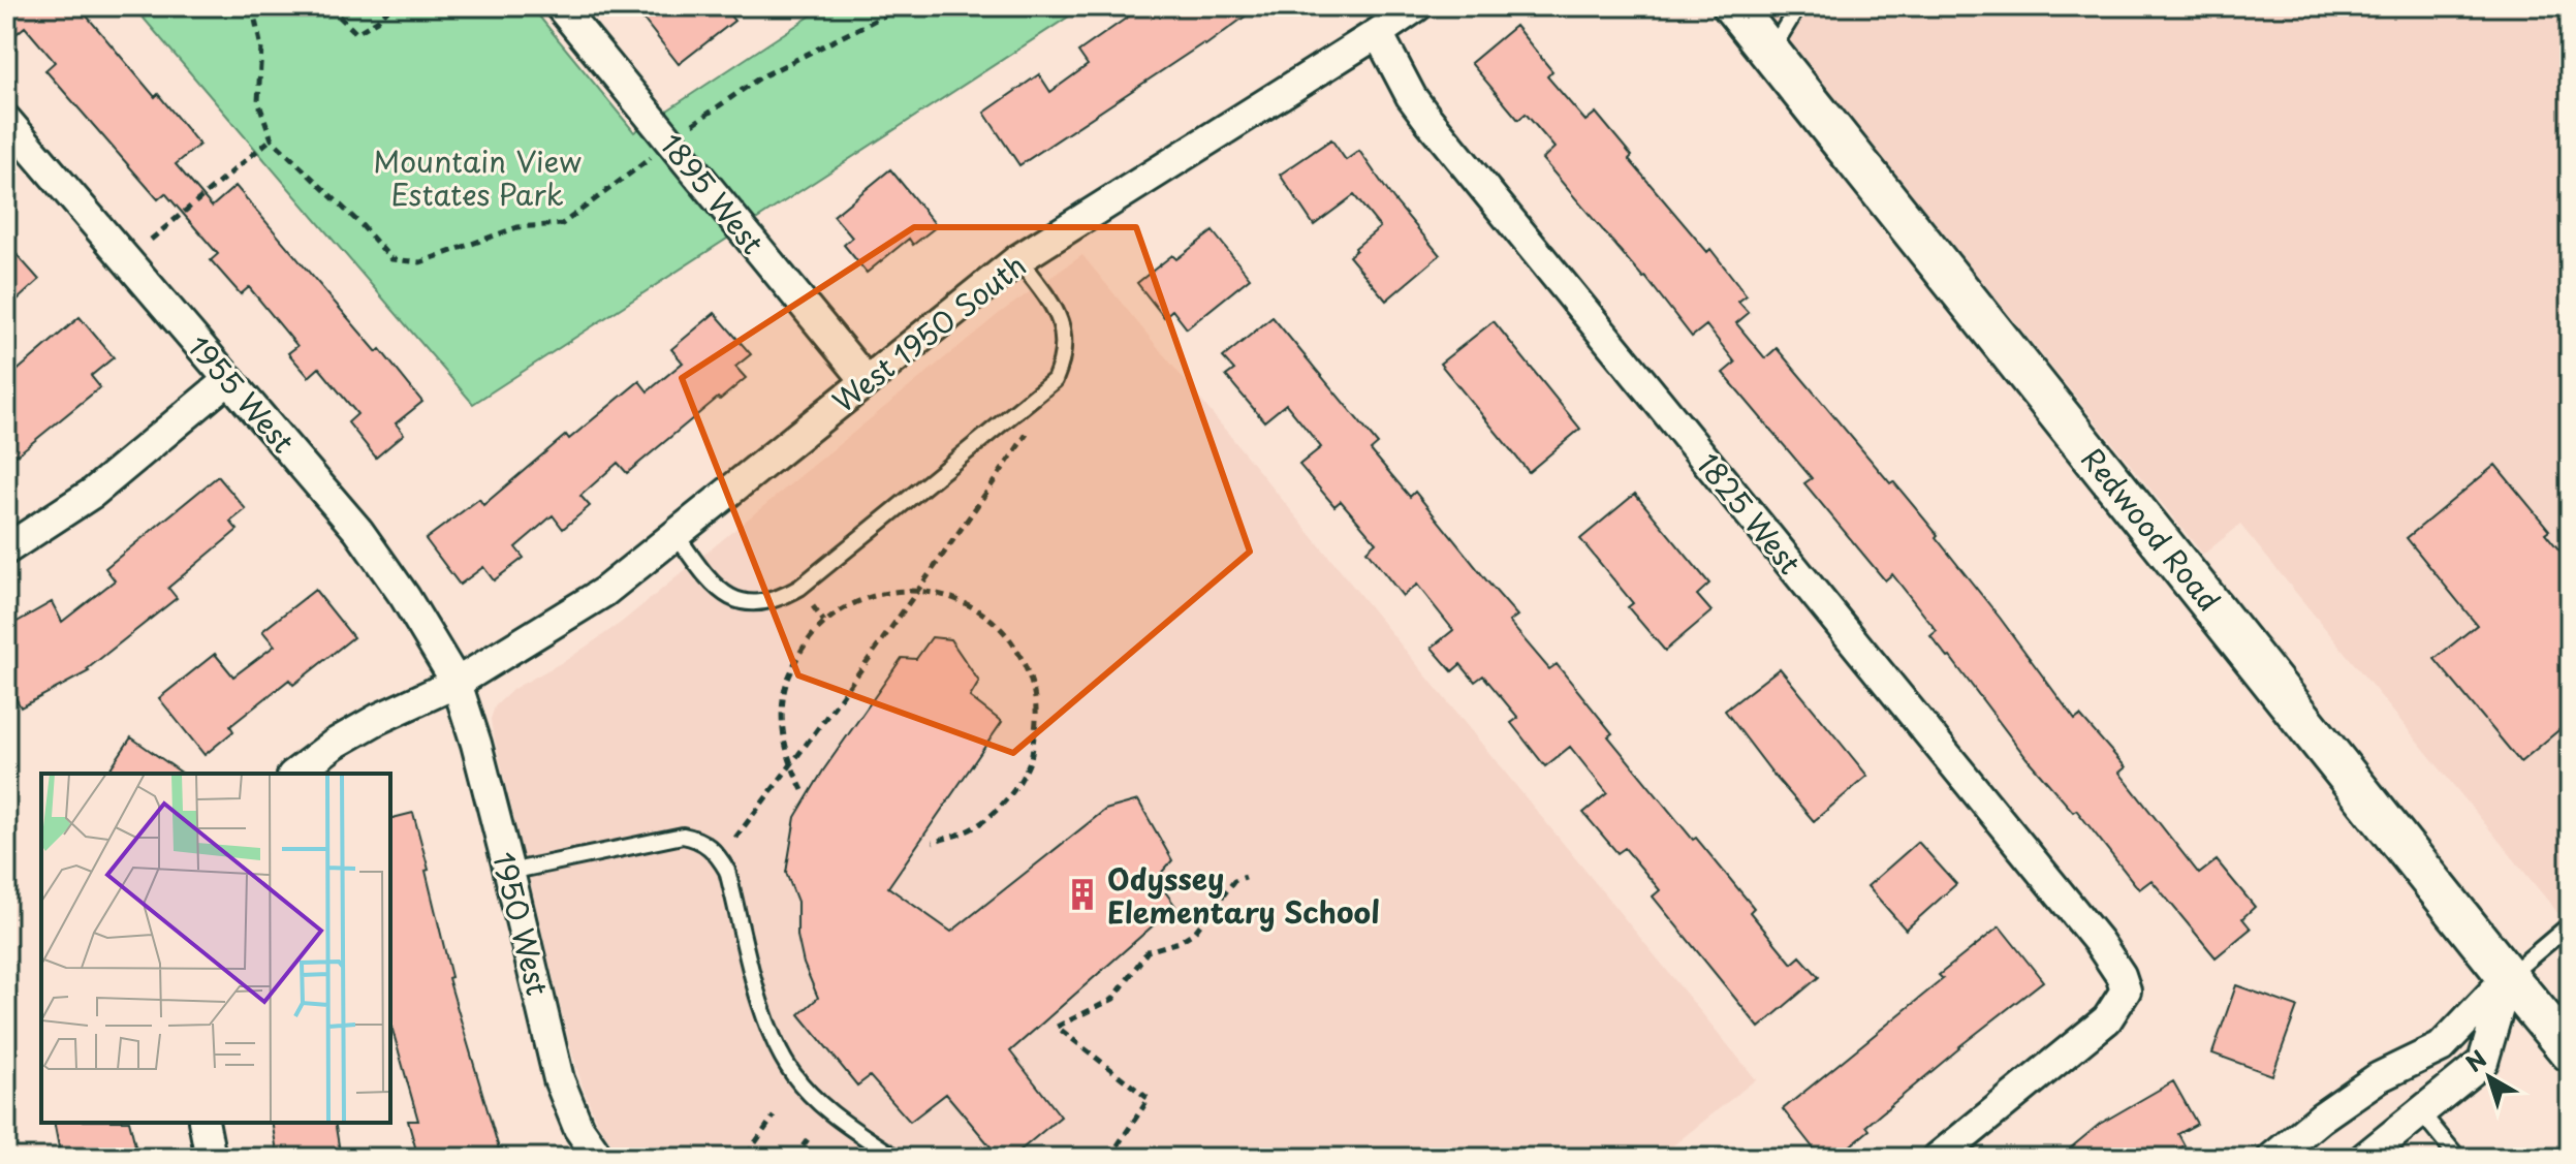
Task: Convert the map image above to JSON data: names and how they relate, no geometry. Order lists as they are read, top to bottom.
{
  "streets": {
    "main road": ["Redwood Road"],
    "street": [
      "1895 West",
      "West 1950 South",
      "1955 West",
      "1825 West",
      "1950 West"
    ]
  },
  "crossings": [
    ["1895 West", "West 1950 South"],
    ["West 1950 South", "1955 West"],
    ["West 1950 South", "1825 West"],
    ["West 1950 South", "1950 West"],
    ["1955 West", "1950 West"]
  ],
  "parks": ["Mountain View Estates Park"],
  "places": {
    "building": ["Odyssey Elementary School"]
  },
  "north": "top left"
}
